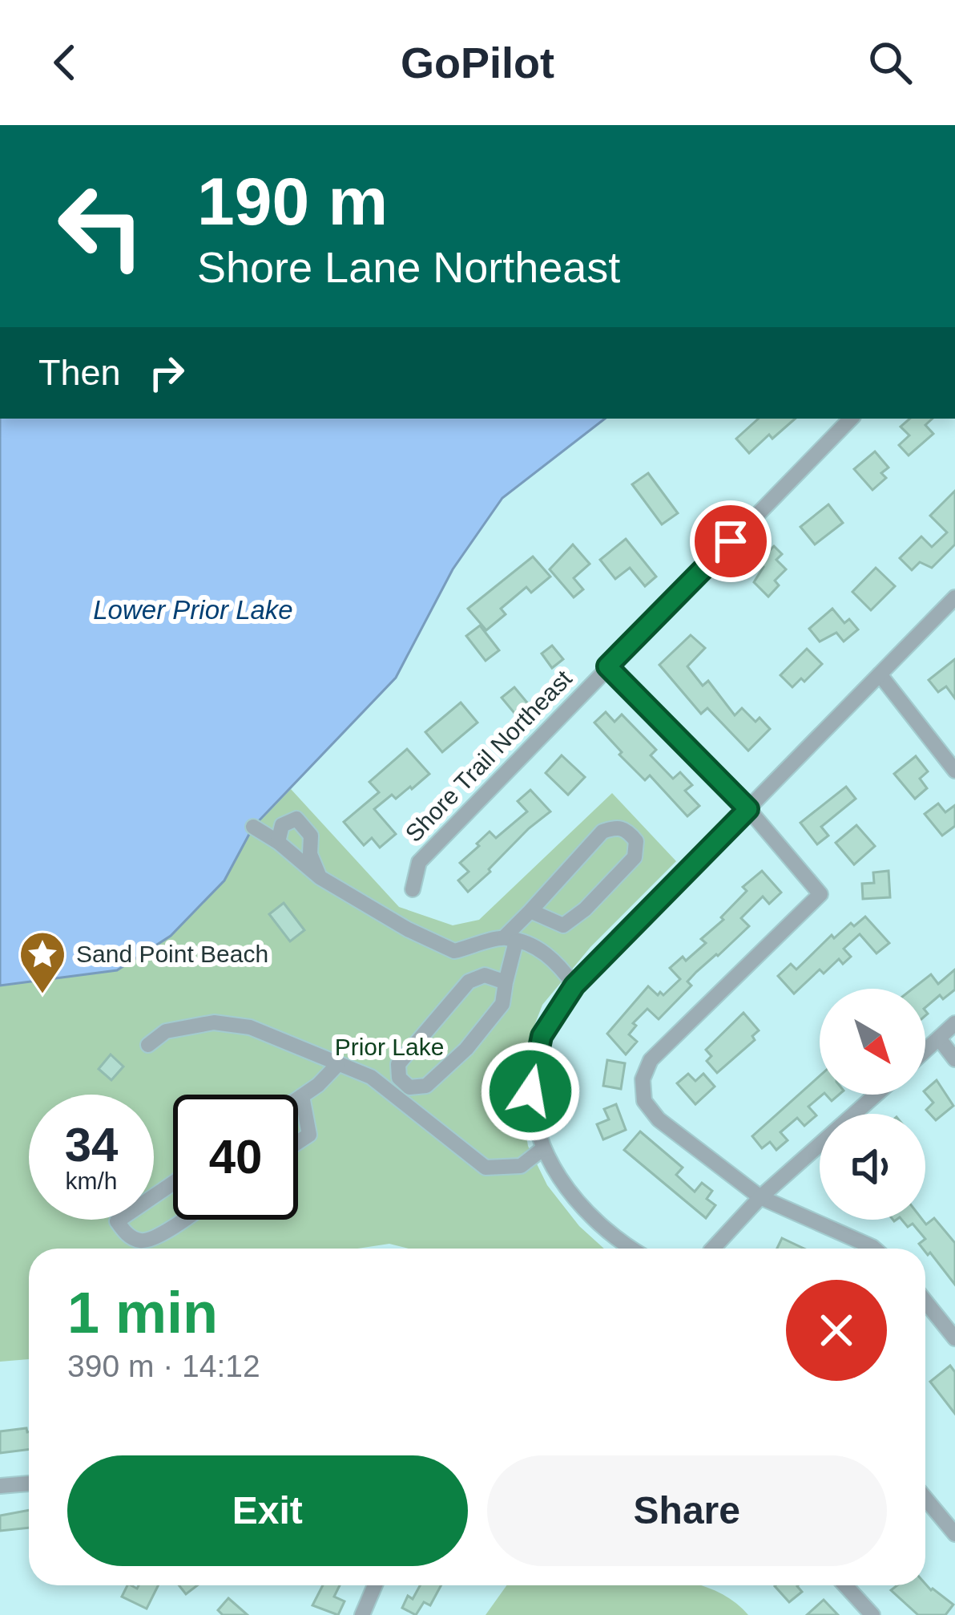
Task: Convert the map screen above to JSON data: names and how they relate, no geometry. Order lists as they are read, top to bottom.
{
  "streets": {
    "street": ["Shore Trail Northeast"]
  },
  "water": ["Lower Prior Lake"],
  "parks": ["Prior Lake"],
  "places": {
    "place": ["Sand Point Beach"]
  },
  "north": "bottom right",
  "page": {
    "header": "GoPilot",
    "turn": ["190 m", "Shore Lane Northeast"],
    "then": "Then",
    "speed": "34 km/h",
    "limit": "40",
    "heading": ["1 min", "390 m · 14:12"],
    "buttons": ["Exit", "Share"]
  }
}
